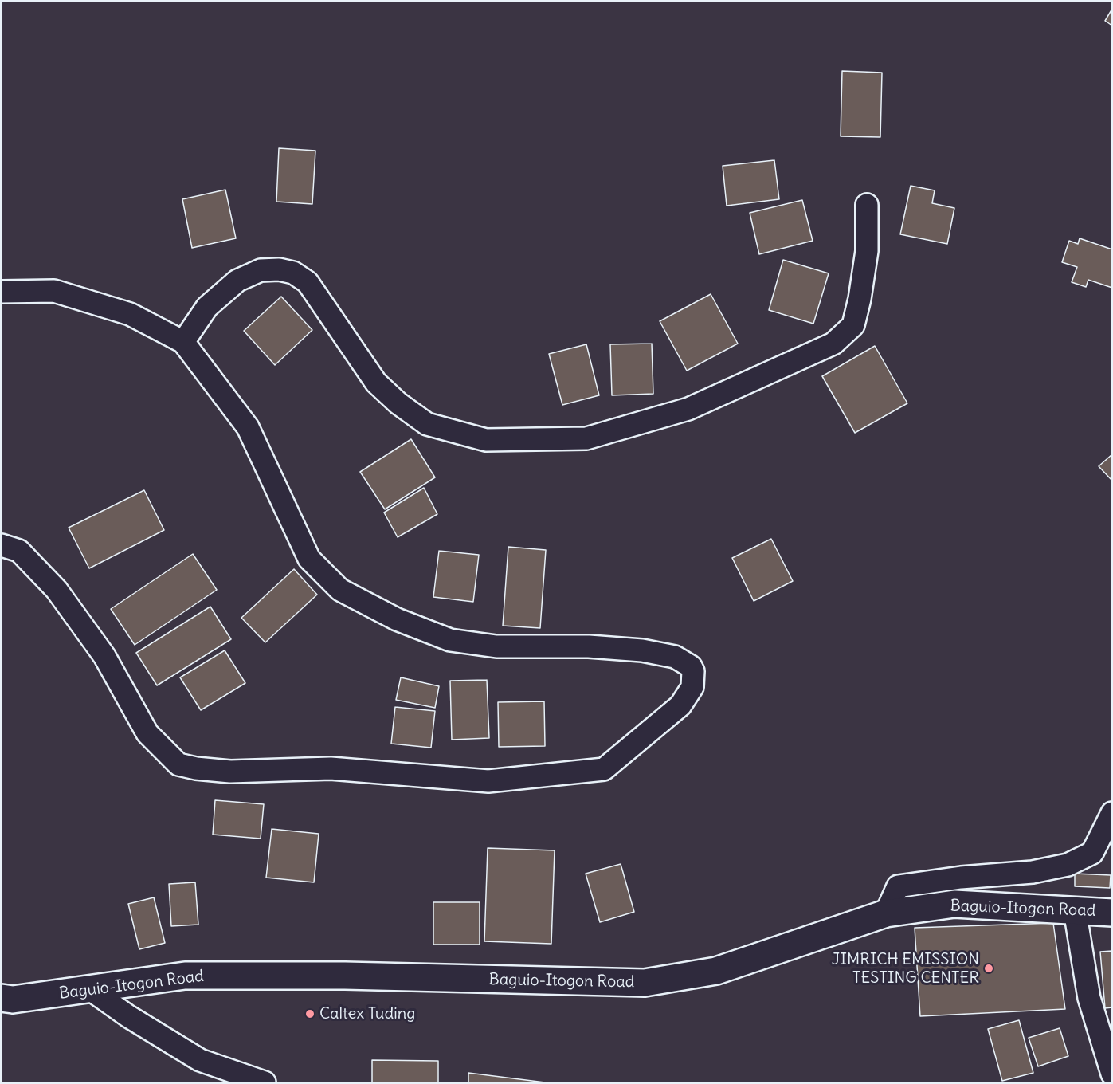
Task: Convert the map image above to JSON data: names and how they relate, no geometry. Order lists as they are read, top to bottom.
{
  "streets": {
    "main road": ["Baguio-Itogon Road"]
  },
  "places": ["JIMRICH EMISSION TESTING CENTER", "Caltex Tuding"]
}
